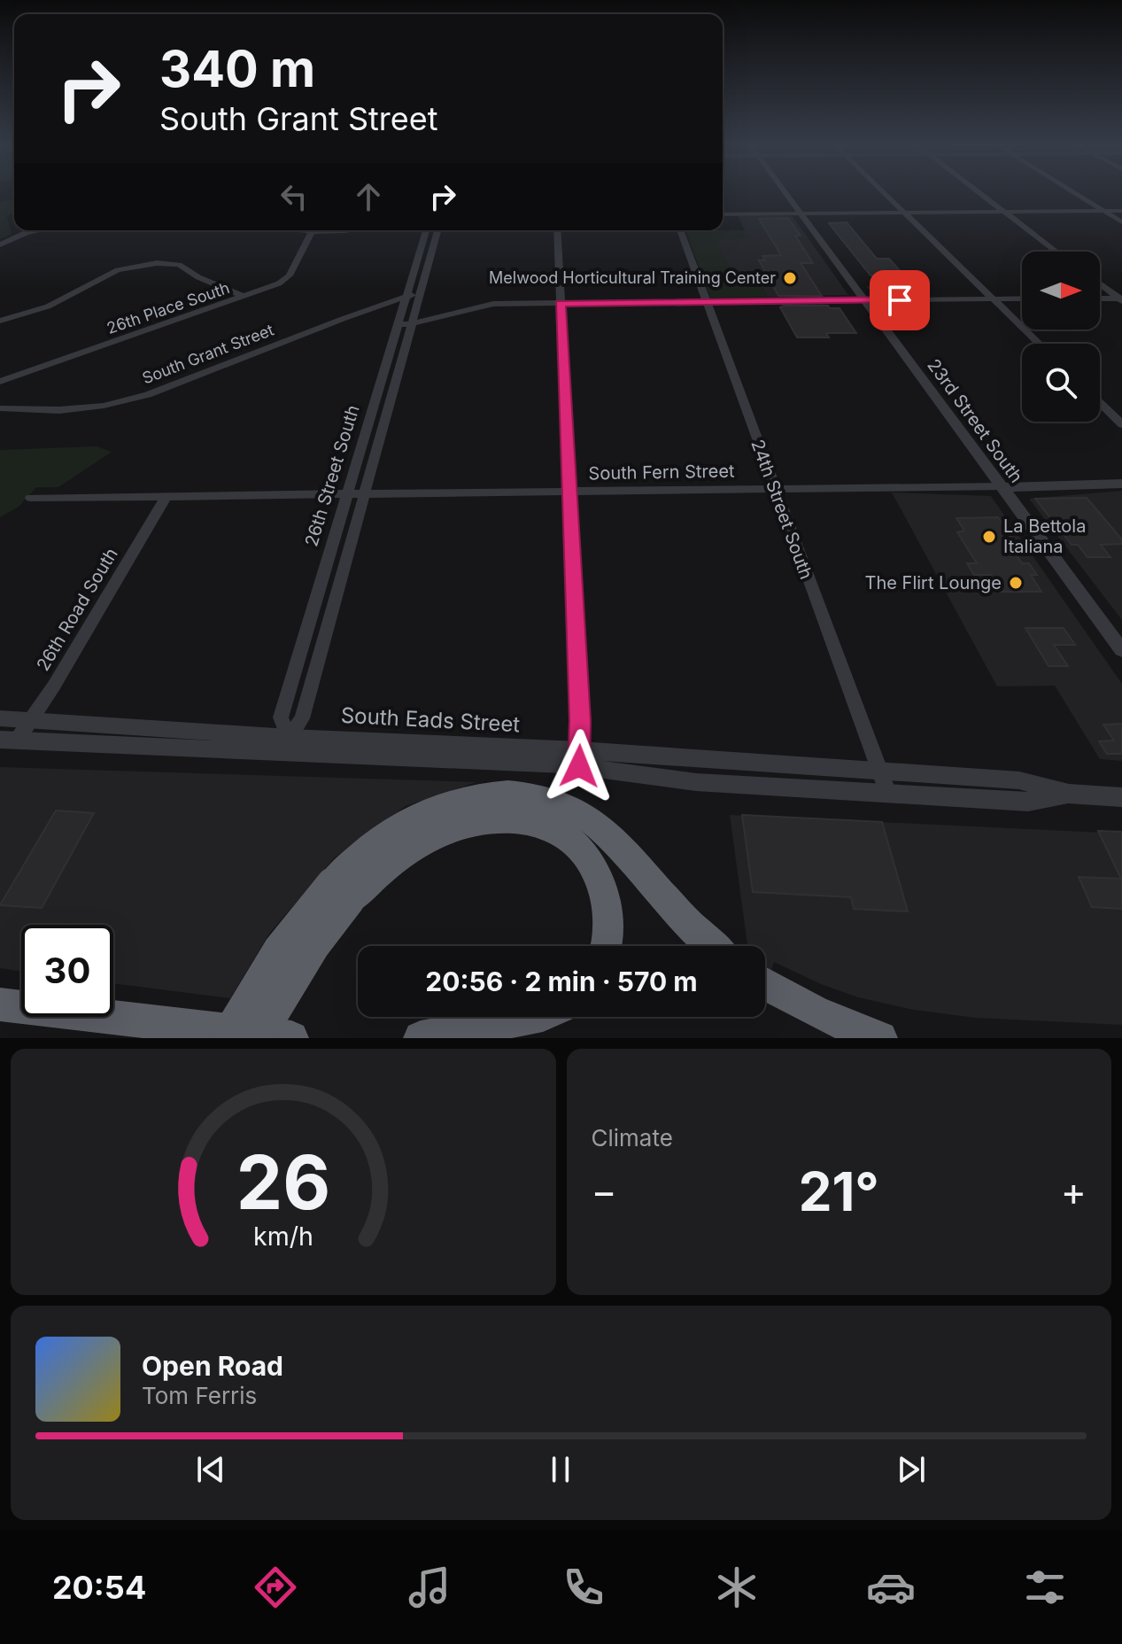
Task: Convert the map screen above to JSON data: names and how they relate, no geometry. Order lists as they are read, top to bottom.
{
  "streets": {
    "street": [
      "26th Place South",
      "South Grant Street",
      "23rd Street South",
      "South Fern Street",
      "26th Street South",
      "24th Street South",
      "26th Road South",
      "South Eads Street"
    ]
  },
  "crossings": [
    ["South Grant Street", "26th Street South"],
    ["23rd Street South", "South Fern Street"],
    ["South Fern Street", "26th Street South"],
    ["South Fern Street", "24th Street South"],
    ["South Fern Street", "26th Road South"],
    ["26th Street South", "South Eads Street"],
    ["24th Street South", "South Eads Street"],
    ["26th Road South", "South Eads Street"]
  ],
  "places": ["Melwood Horticultural Training Center", "La Bettola Italiana", "The Flirt Lounge"],
  "north": "right",
  "page": {
    "turn": ["340 m", "South Grant Street"],
    "limit": "30",
    "trip": "20:56 · 2 min · 570 m",
    "tile": "Climate",
    "heat": ["−", "21°", "+"],
    "song": ["Open Road", "Tom Ferris"],
    "tabs": "20:54",
    "gauge": ["26", "km/h"]
  }
}
